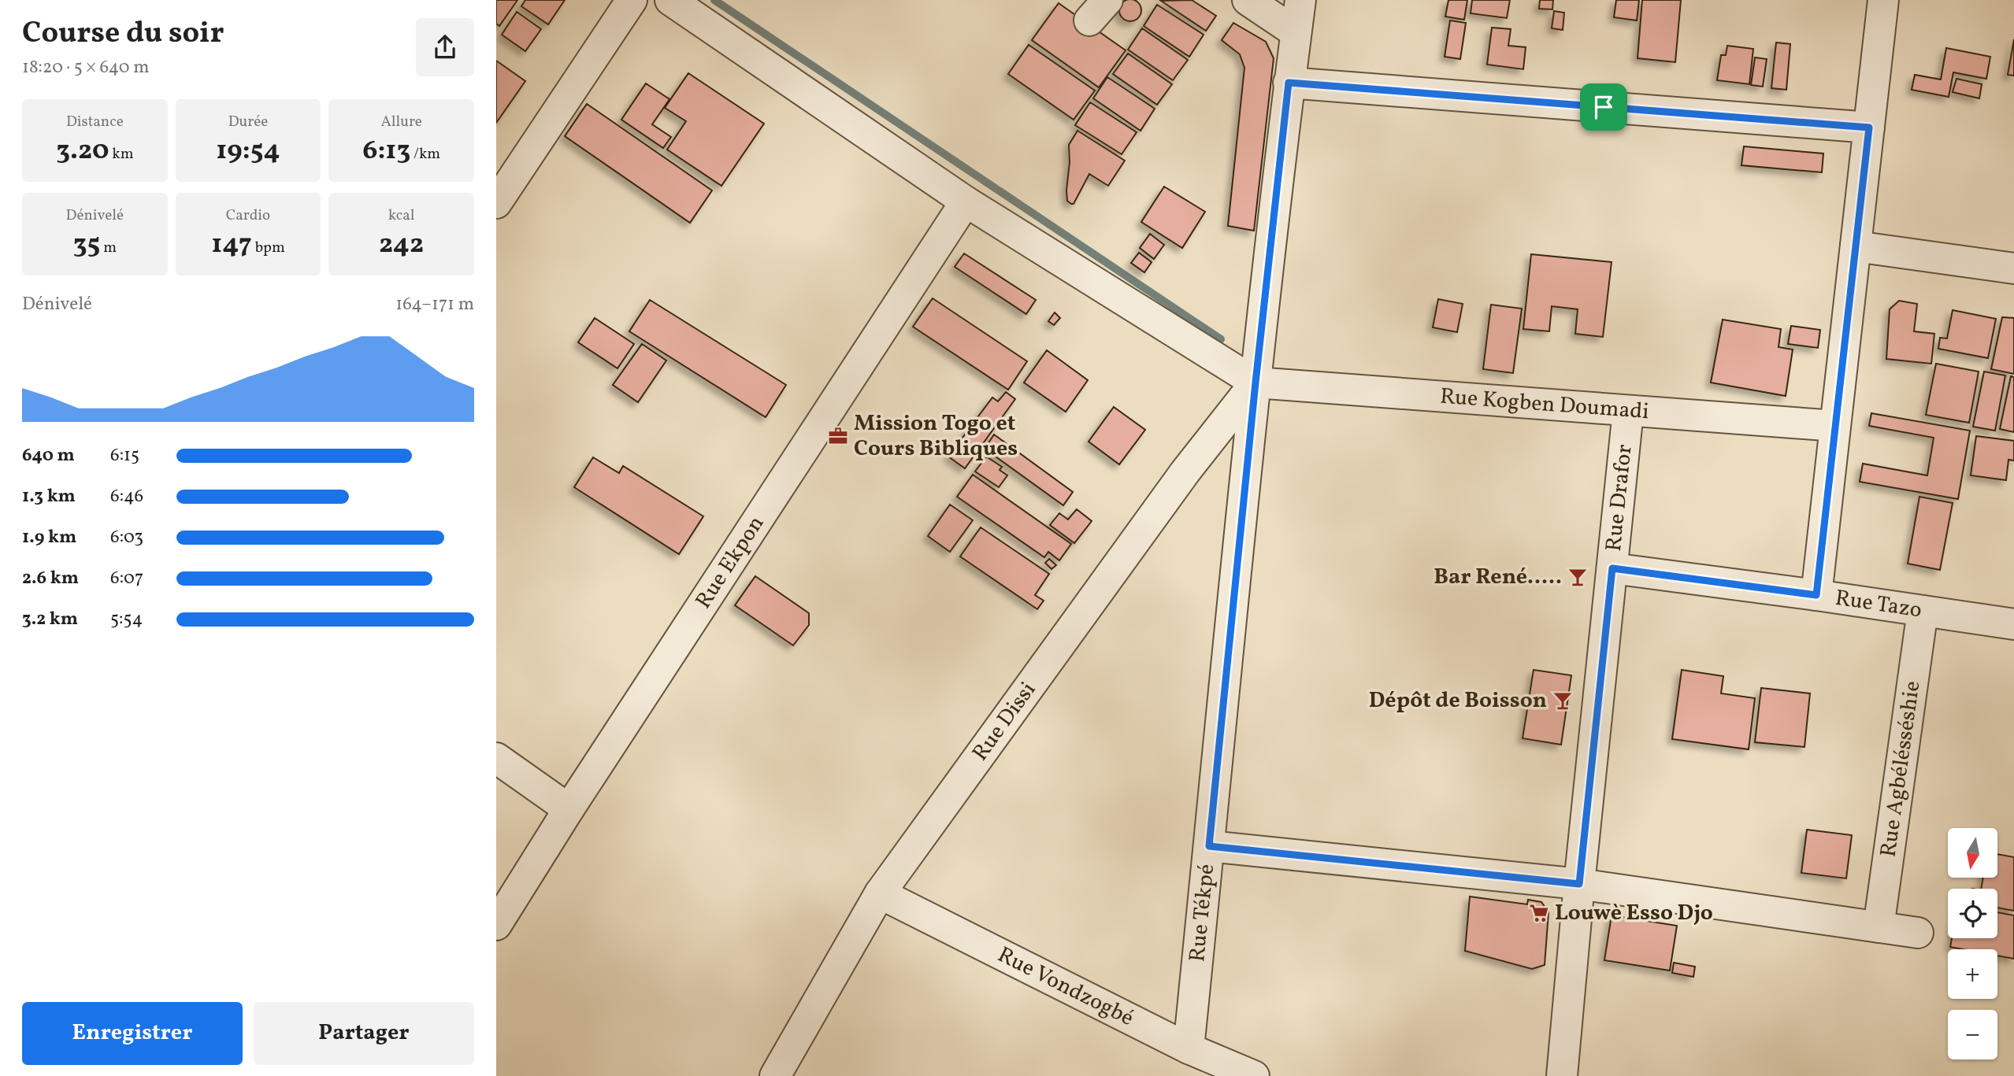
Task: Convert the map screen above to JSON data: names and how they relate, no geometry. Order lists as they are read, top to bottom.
{
  "streets": {
    "street": [
      "Rue Kogben Doumadi",
      "Rue Drafor",
      "Rue Ekpon",
      "Rue Tazo",
      "Rue Dissi",
      "Rue Agbélésséshie",
      "Rue Tékpé",
      "Rue Vondzogbé"
    ]
  },
  "crossings": [
    ["Rue Kogben Doumadi", "Rue Drafor"],
    ["Rue Kogben Doumadi", "Rue Dissi"],
    ["Rue Kogben Doumadi", "Rue Tékpé"],
    ["Rue Drafor", "Rue Tazo"],
    ["Rue Tazo", "Rue Agbélésséshie"],
    ["Rue Dissi", "Rue Tékpé"],
    ["Rue Dissi", "Rue Vondzogbé"],
    ["Rue Tékpé", "Rue Vondzogbé"]
  ],
  "places": {
    "office": ["Mission Togo et Cours Bibliques"],
    "bar": ["Bar René.....", "Dépôt de Boisson"],
    "supermarket": ["Louwè Esso Djo"]
  },
  "north": "bottom",
  "page": {
    "heading": ["Course du soir", "18:20 · 5 × 640 m"],
    "stats": [
      ["Distance", "3.20 km"],
      ["Durée", "19:54"],
      ["Allure", "6:13 /km"],
      ["Dénivelé", "35 m"],
      ["Cardio", "147 bpm"],
      ["kcal", "242"]
    ],
    "chart": ["Dénivelé", "164–171 m"],
    "list": [
      {
        "name": "640 m",
        "note": "6:15"
      },
      {
        "name": "1.3 km",
        "note": "6:46"
      },
      {
        "name": "1.9 km",
        "note": "6:03"
      },
      {
        "name": "2.6 km",
        "note": "6:07"
      },
      {
        "name": "3.2 km",
        "note": "5:54"
      }
    ],
    "map_buttons": ["+", "−"],
    "buttons": ["Enregistrer", "Partager"]
  }
}
